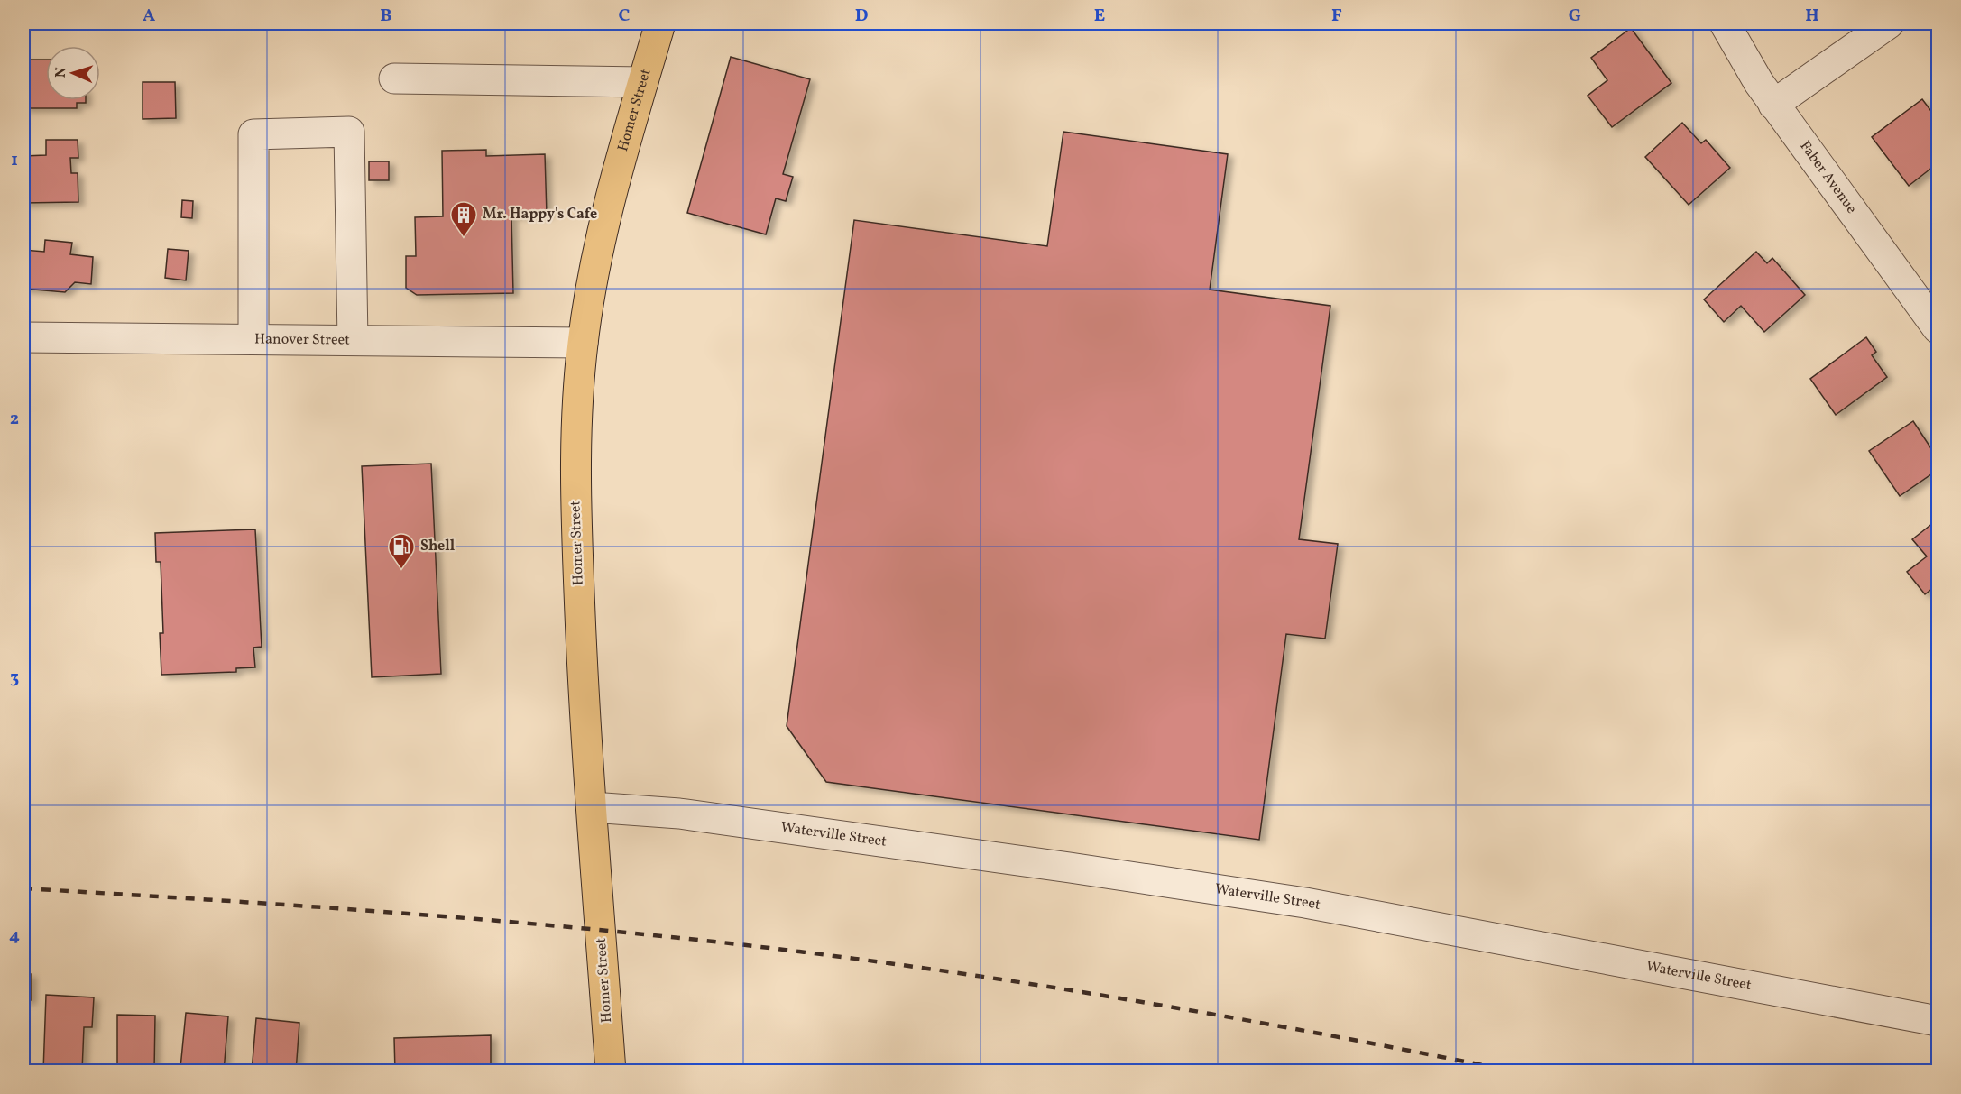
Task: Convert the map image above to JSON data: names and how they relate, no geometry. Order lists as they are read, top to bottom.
{
  "streets": {
    "main road": ["Homer Street"],
    "street": ["Faber Avenue", "Hanover Street", "Waterville Street"]
  },
  "crossings": [
    ["Homer Street", "Hanover Street"],
    ["Homer Street", "Waterville Street"]
  ],
  "places": {
    "building": ["Mr. Happy's Cafe"],
    "fuel station": ["Shell"]
  },
  "north": "left",
  "grid": {
    "columns": [
      "A",
      "B",
      "C",
      "D",
      "E",
      "F",
      "G",
      "H"
    ],
    "rows": [
      "1",
      "2",
      "3",
      "4"
    ]
  }
}
